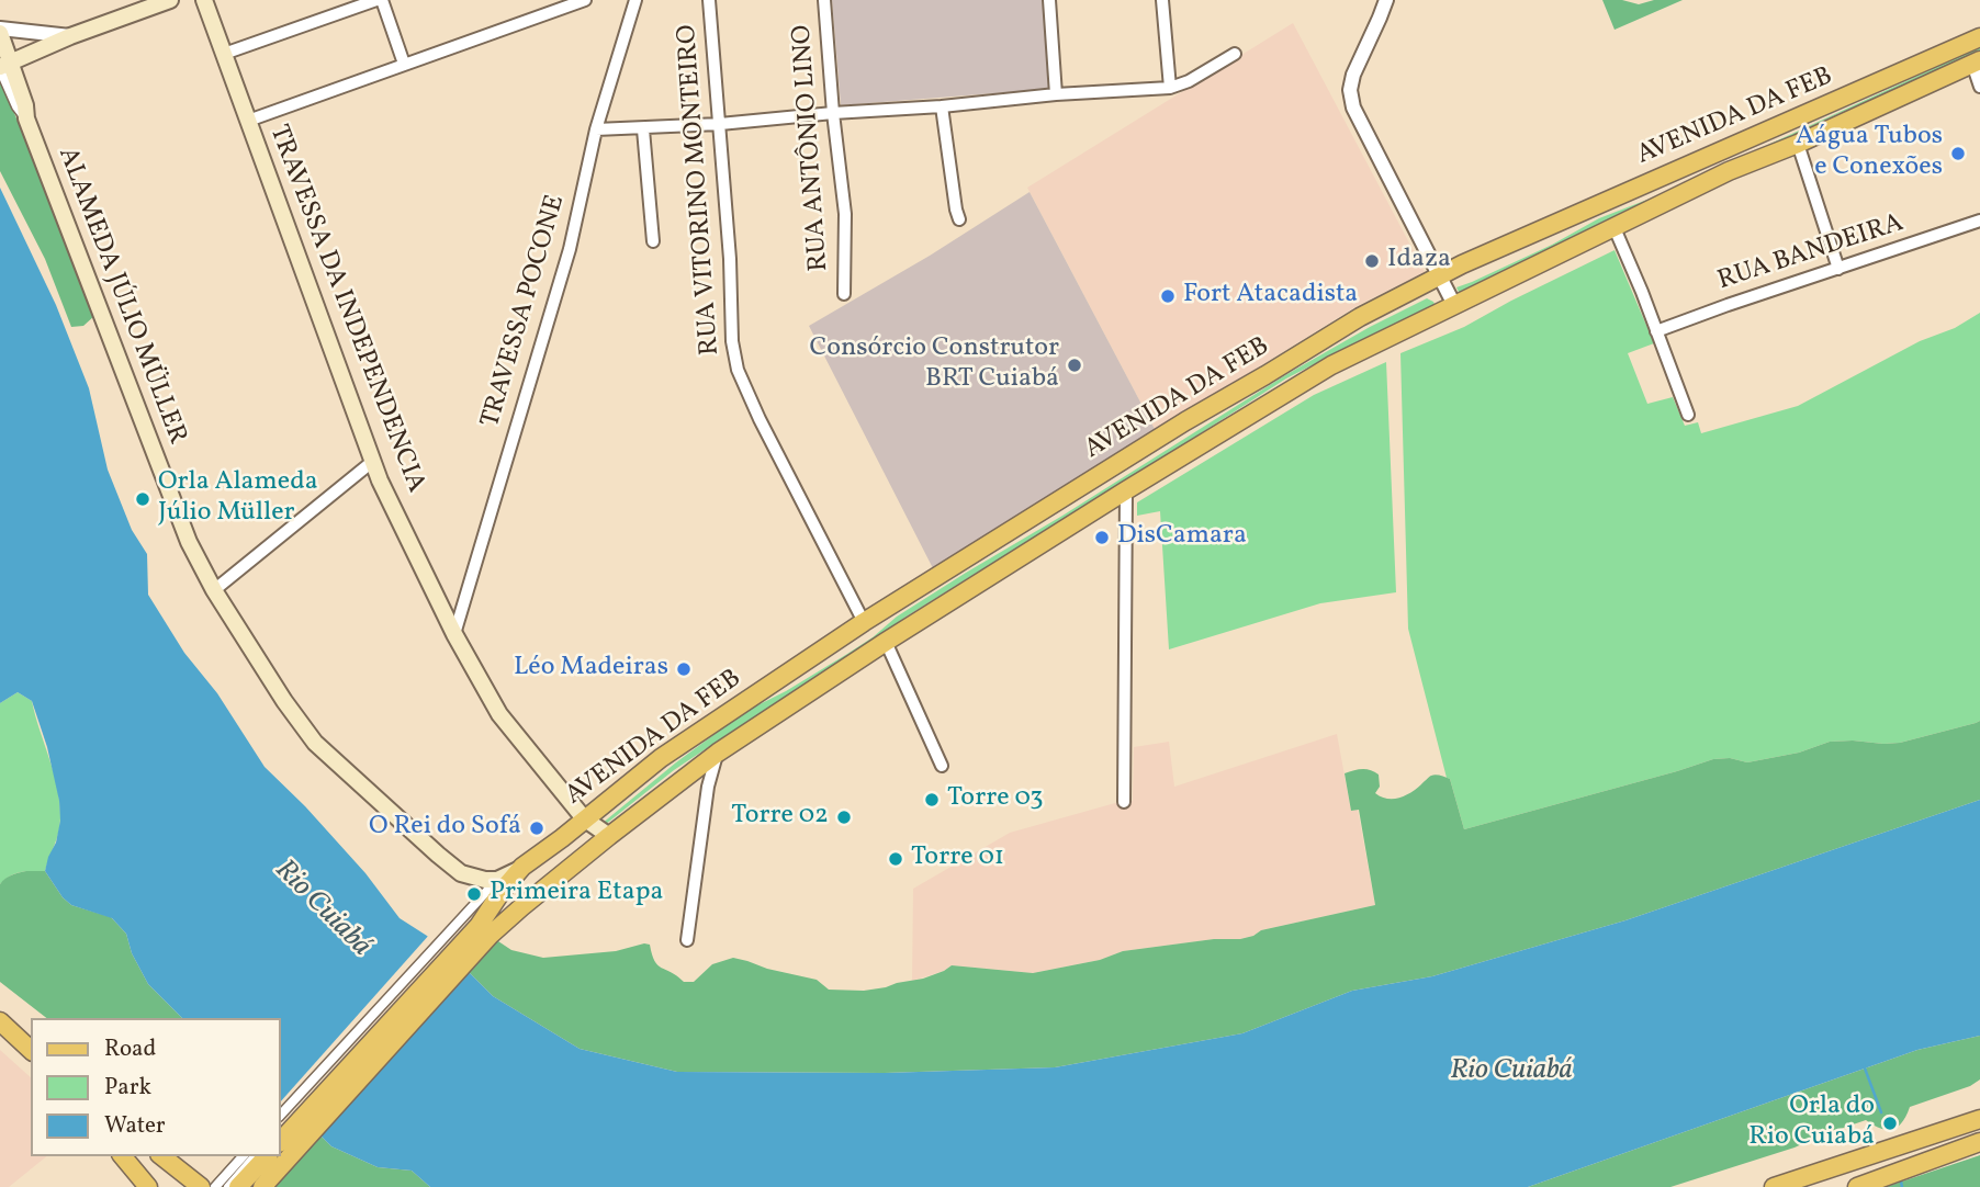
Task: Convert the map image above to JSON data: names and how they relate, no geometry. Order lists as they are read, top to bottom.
{
  "streets": {
    "main road": ["AVENIDA DA FEB", "ALAMEDA JÚLIO MÜLLER", "TRAVESSA DA INDEPENDENCIA"],
    "street": [
      "RUA ANTÔNIO LINO",
      "RUA VITORINO MONTEIRO",
      "RUA BANDEIRA",
      "TRAVESSA POCONE"
    ]
  },
  "crossings": [
    ["AVENIDA DA FEB", "RUA VITORINO MONTEIRO"],
    ["AVENIDA DA FEB", "TRAVESSA DA INDEPENDENCIA"],
    ["TRAVESSA DA INDEPENDENCIA", "TRAVESSA POCONE"]
  ],
  "water": ["Rio Cuiabá"],
  "places": [
    "Aágua Tubos e Conexões",
    "Idaza",
    "Fort Atacadista",
    "Consórcio Construtor BRT Cuiabá",
    "Orla Alameda Júlio Müller",
    "DisCamara",
    "Léo Madeiras",
    "Torre 03",
    "Torre 02",
    "O Rei do Sofá",
    "Torre 01",
    "Primeira Etapa",
    "Orla do Rio Cuiabá"
  ],
  "legend": ["Road", "Park", "Water"]
}
